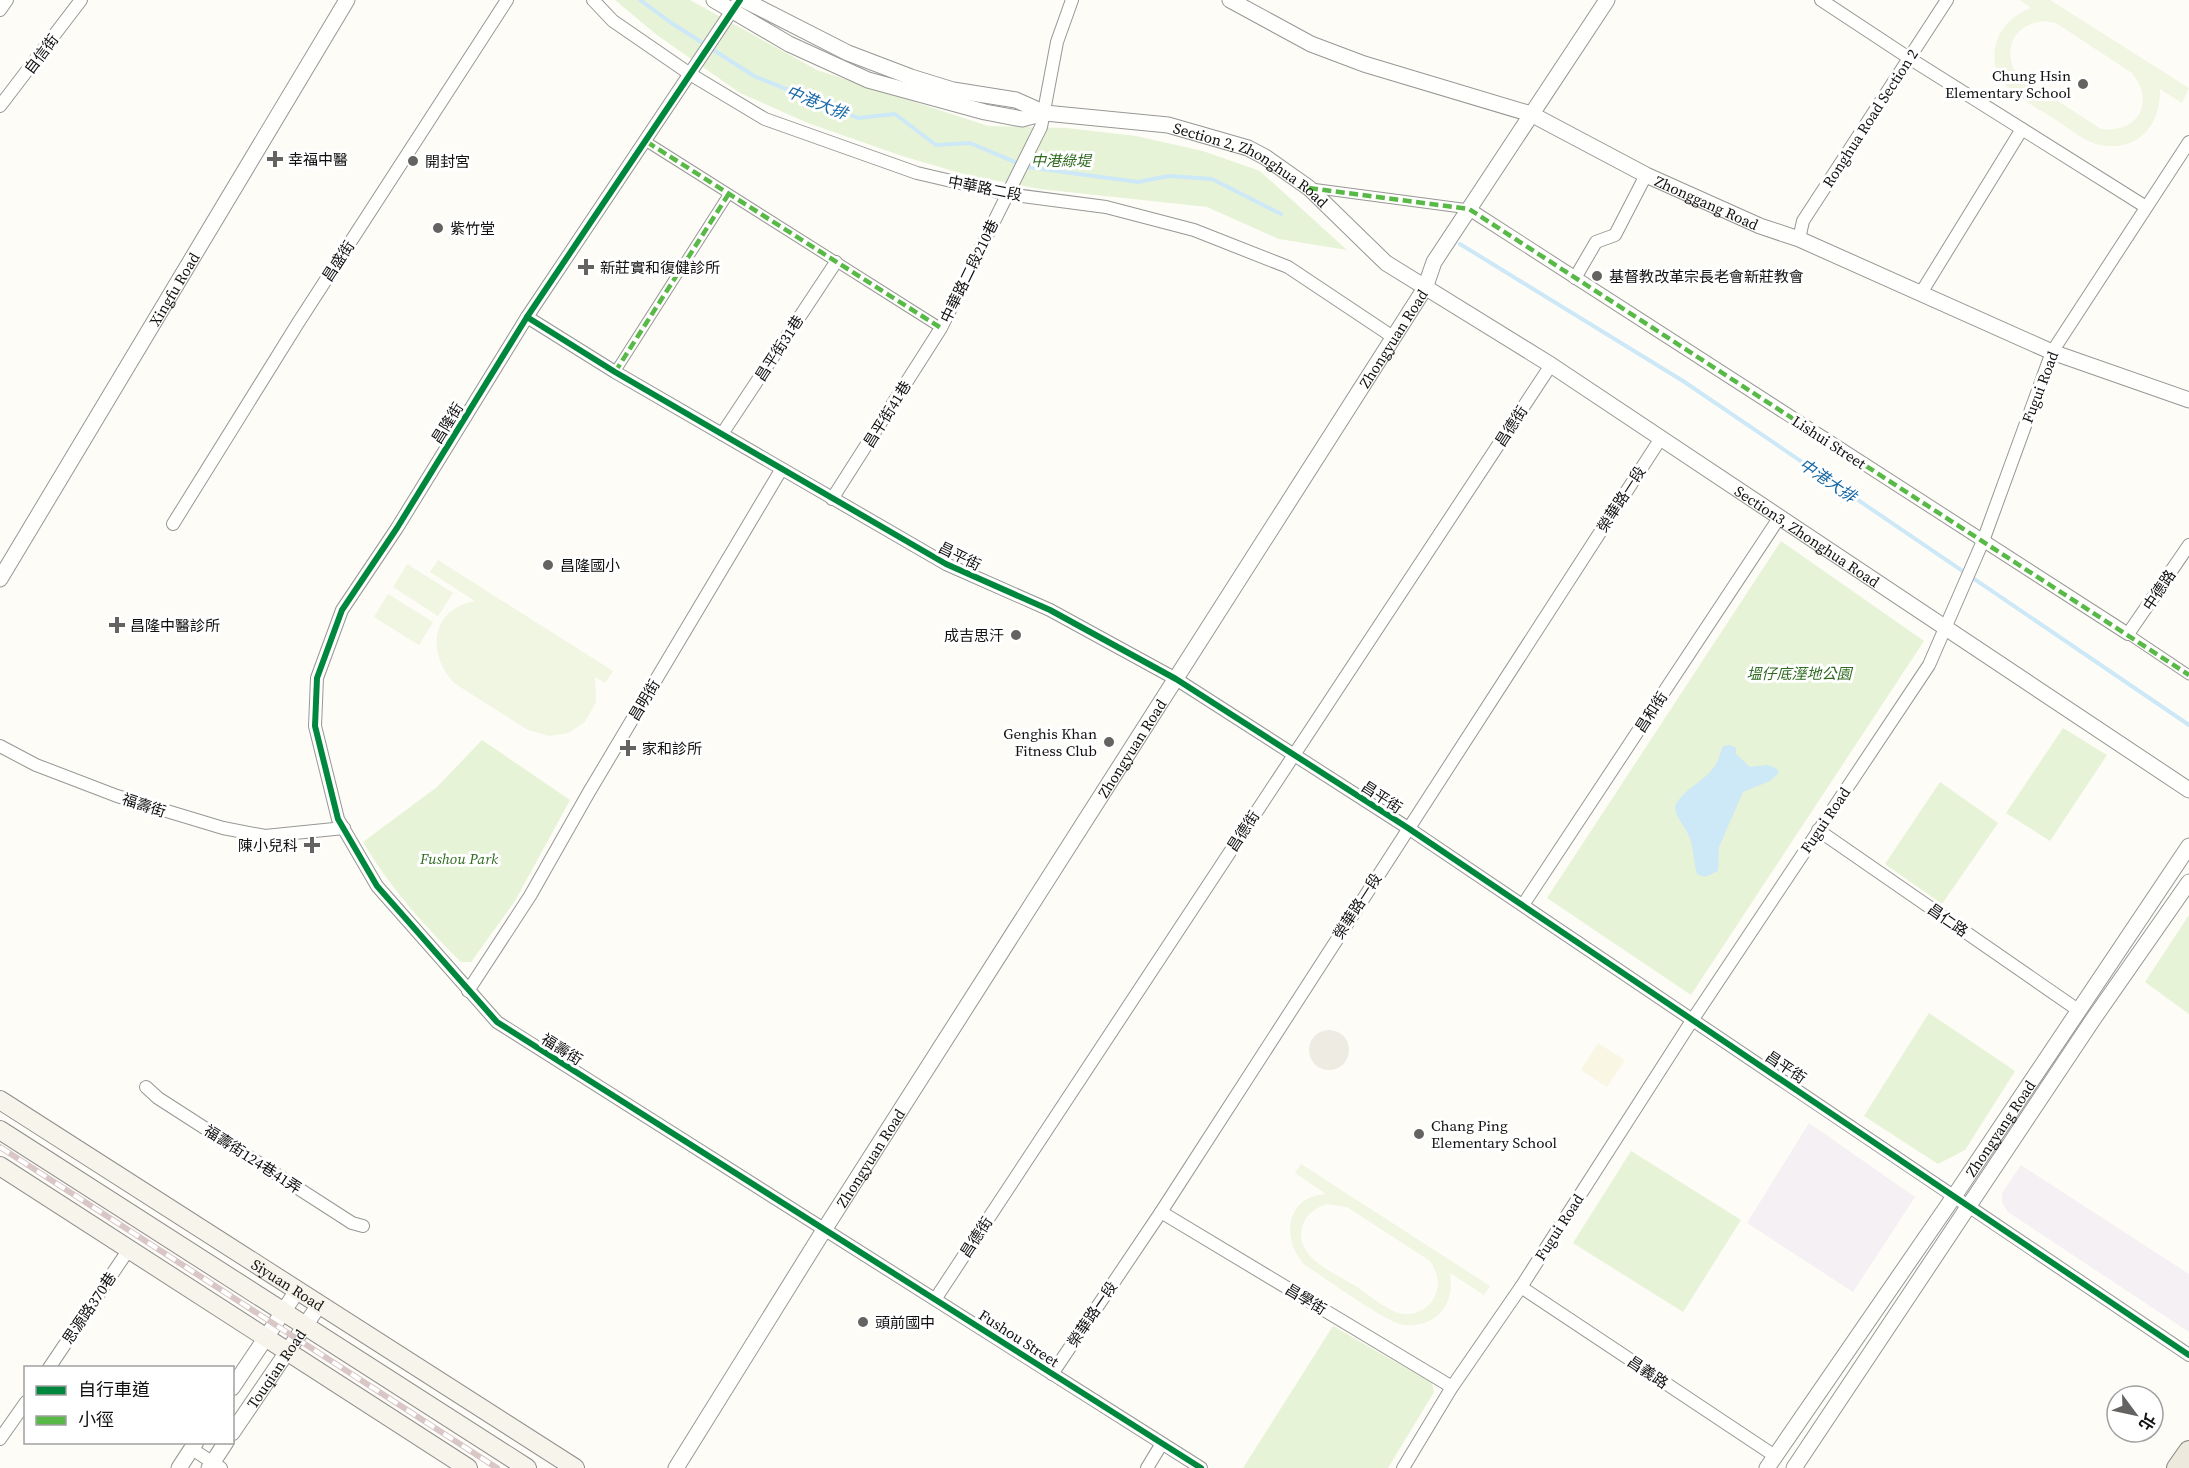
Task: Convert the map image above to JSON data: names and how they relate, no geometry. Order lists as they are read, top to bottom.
{
  "streets": {
    "main road": ["Siyuan Road"],
    "street": [
      "自信街",
      "Ronghua Road Section 2",
      "Section 2, Zhonghua Road",
      "中華路二段",
      "Zhonggang Road",
      "昌盛街",
      "中華路二段210巷",
      "Xingfu Road",
      "Zhongyuan Road",
      "昌平街31巷",
      "Fugui Road",
      "昌平街41巷",
      "昌隆街",
      "昌德街",
      "Lishui Street",
      "榮華路一段",
      "Section3, Zhonghua Road",
      "昌平街",
      "中德路",
      "昌明街",
      "昌和街",
      "福壽街",
      "昌仁路",
      "Zhongyang Road",
      "福壽街124巷41弄",
      "昌學街",
      "思源路370巷",
      "Fushou Street",
      "Touqian Road",
      "昌義路"
    ]
  },
  "crossings": [
    ["Ronghua Road Section 2", "Zhonggang Road"],
    ["Section 2, Zhonghua Road", "中華路二段210巷"],
    ["Section 2, Zhonghua Road", "Zhongyuan Road"],
    ["Section 2, Zhonghua Road", "昌隆街"],
    ["Section 2, Zhonghua Road", "Section3, Zhonghua Road"],
    ["中華路二段", "中華路二段210巷"],
    ["中華路二段", "Zhongyuan Road"],
    ["中華路二段", "昌隆街"],
    ["Zhonggang Road", "Zhongyuan Road"],
    ["Zhonggang Road", "Fugui Road"],
    ["中華路二段210巷", "昌平街41巷"],
    ["Zhongyuan Road", "Lishui Street"],
    ["Zhongyuan Road", "Section3, Zhonghua Road"],
    ["Zhongyuan Road", "昌平街"],
    ["Zhongyuan Road", "福壽街"],
    ["Zhongyuan Road", "Fushou Street"],
    ["昌平街31巷", "昌平街"],
    ["Fugui Road", "Lishui Street"],
    ["Fugui Road", "Section3, Zhonghua Road"],
    ["Fugui Road", "昌平街"],
    ["Fugui Road", "昌仁路"],
    ["Fugui Road", "昌學街"],
    ["Fugui Road", "昌義路"],
    ["昌平街41巷", "昌平街"],
    ["昌隆街", "昌平街"],
    ["昌隆街", "福壽街"],
    ["昌德街", "Section3, Zhonghua Road"],
    ["昌德街", "昌平街"],
    ["昌德街", "Fushou Street"],
    ["Lishui Street", "中德路"],
    ["榮華路一段", "Section3, Zhonghua Road"],
    ["榮華路一段", "昌平街"],
    ["榮華路一段", "昌學街"],
    ["榮華路一段", "Fushou Street"],
    ["Section3, Zhonghua Road", "昌和街"],
    ["昌平街", "昌明街"],
    ["昌平街", "昌和街"],
    ["昌平街", "Zhongyang Road"],
    ["昌明街", "福壽街"],
    ["福壽街", "Fushou Street"],
    ["昌仁路", "Zhongyang Road"],
    ["Zhongyang Road", "昌義路"],
    ["Siyuan Road", "Touqian Road"]
  ],
  "water": ["中港大排"],
  "parks": ["中港綠堤", "塭仔底溼地公園", "Fushou Park"],
  "places": {
    "other": [
      "Chung Hsin Elementary School",
      "開封宮",
      "紫竹堂",
      "基督教改革宗長老會新莊教會",
      "昌隆國小",
      "成吉思汗",
      "Genghis Khan Fitness Club",
      "Chang Ping Elementary School",
      "頭前國中"
    ],
    "health": [
      "幸福中醫",
      "新莊實和復健診所",
      "昌隆中醫診所",
      "家和診所",
      "陳小兒科"
    ]
  },
  "legend": ["自行車道", "小徑"],
  "north": "bottom right"
}
